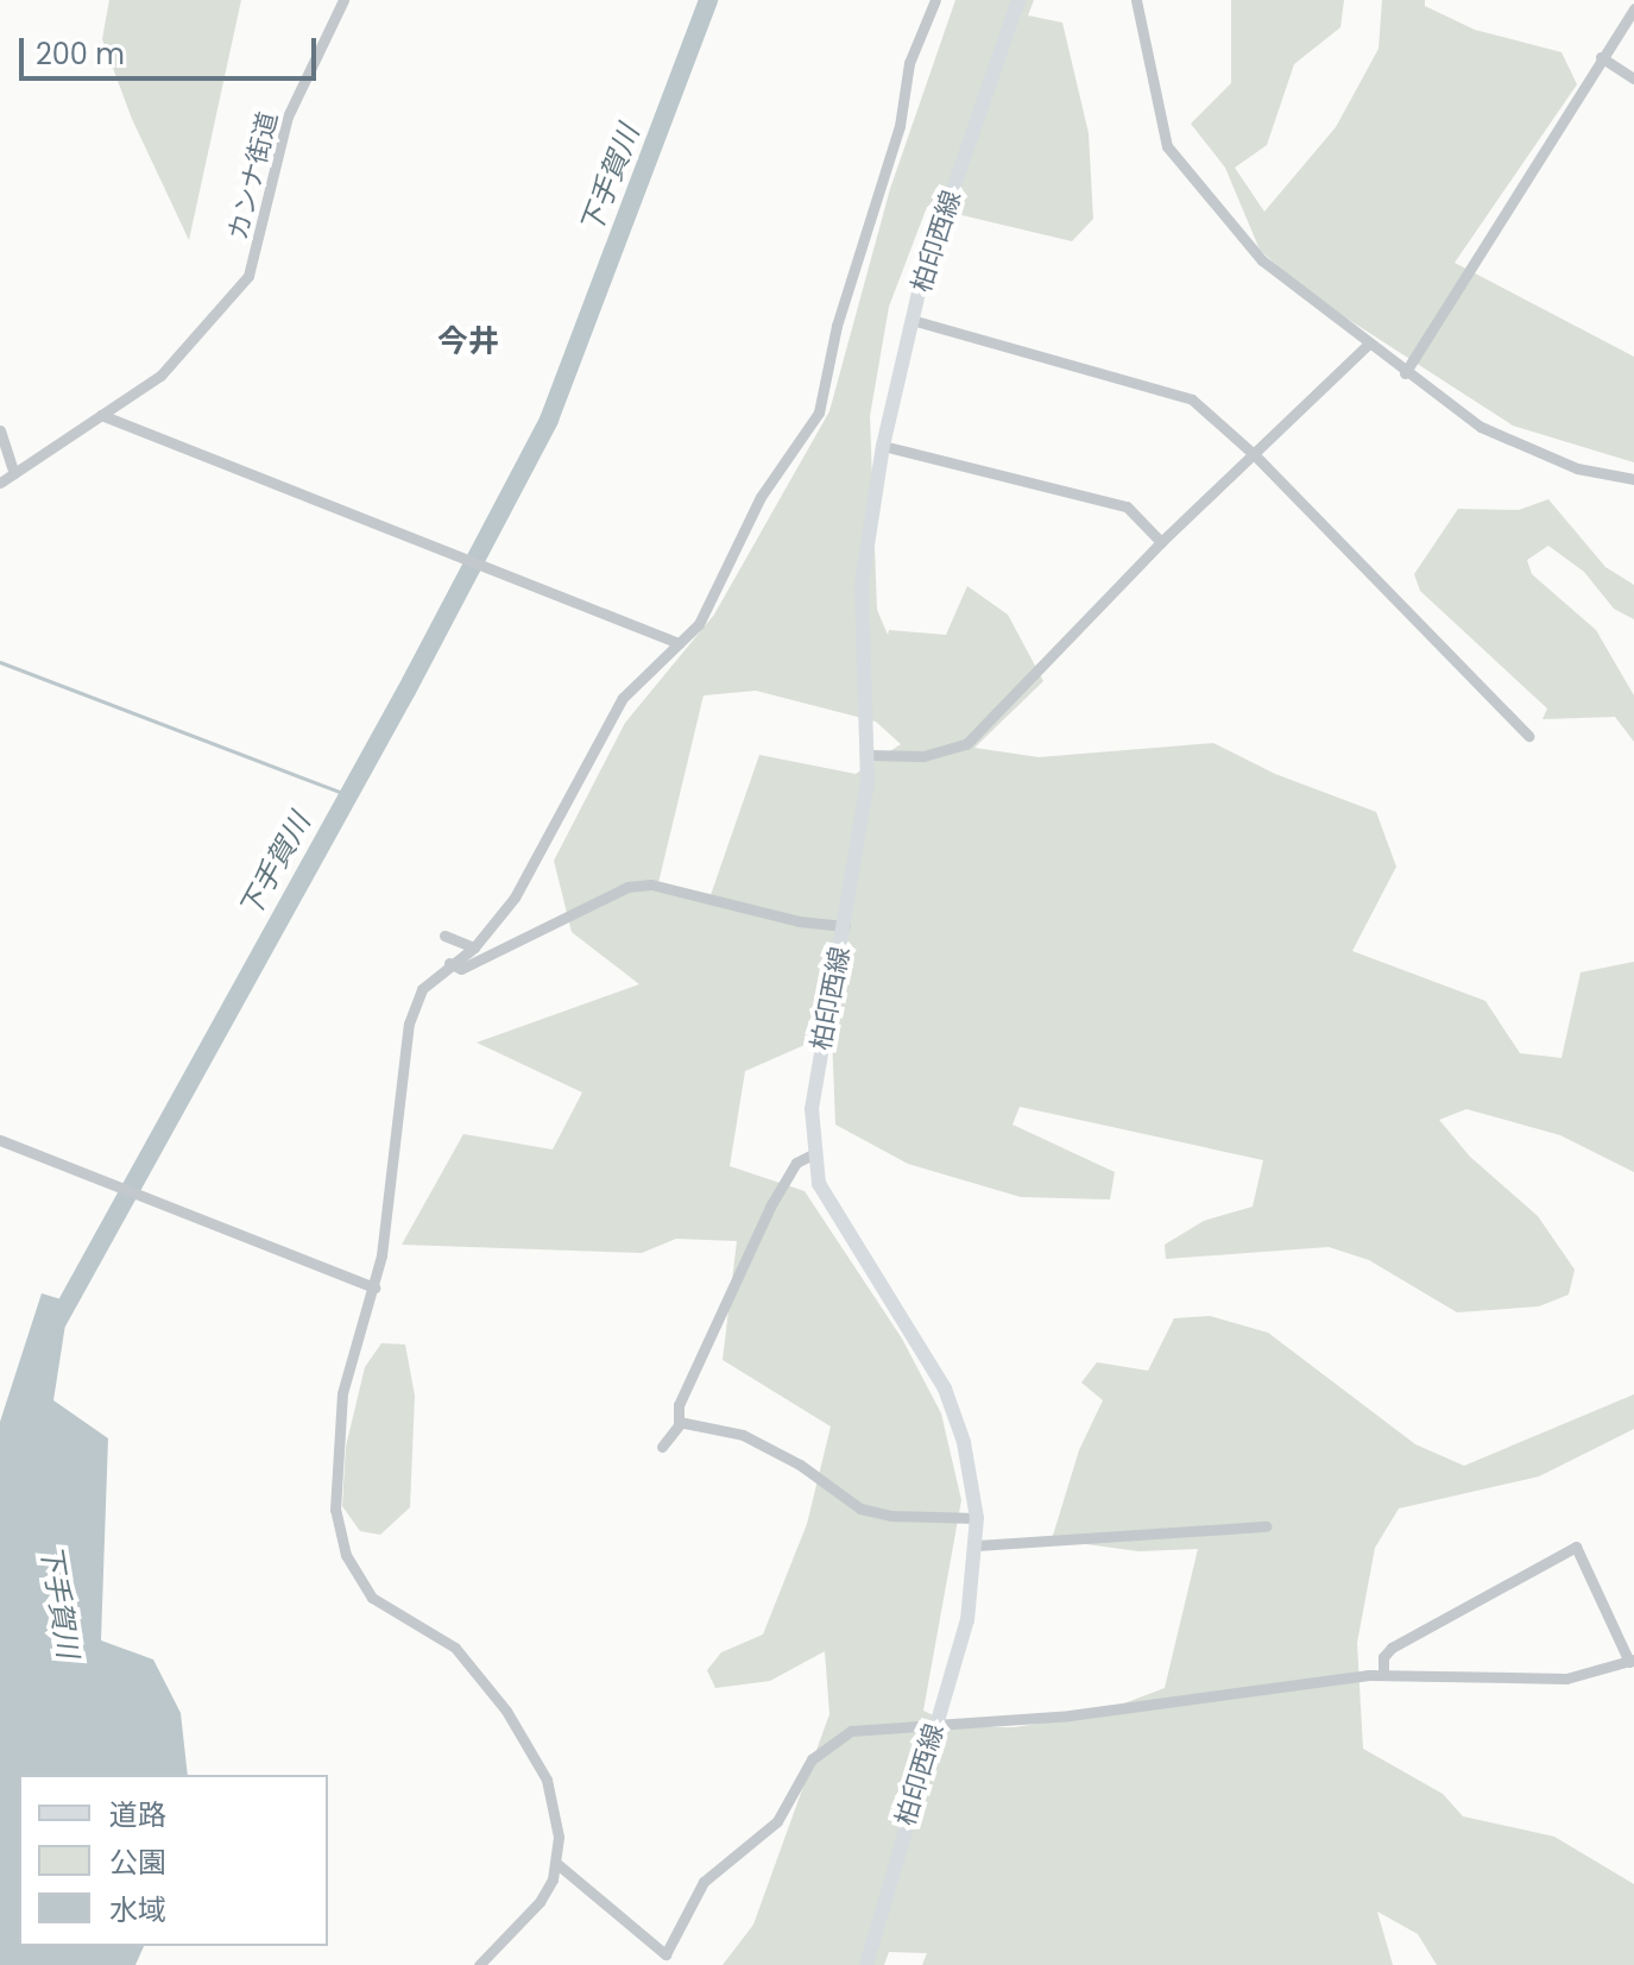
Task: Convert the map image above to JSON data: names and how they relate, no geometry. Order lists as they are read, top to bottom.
{
  "streets": {
    "main road": ["柏印西線"],
    "street": ["カンナ街道"]
  },
  "districts": ["今井"],
  "water": ["下手賀川"],
  "legend": ["道路", "公園", "水域"],
  "scale_bar": "200 m"
}
